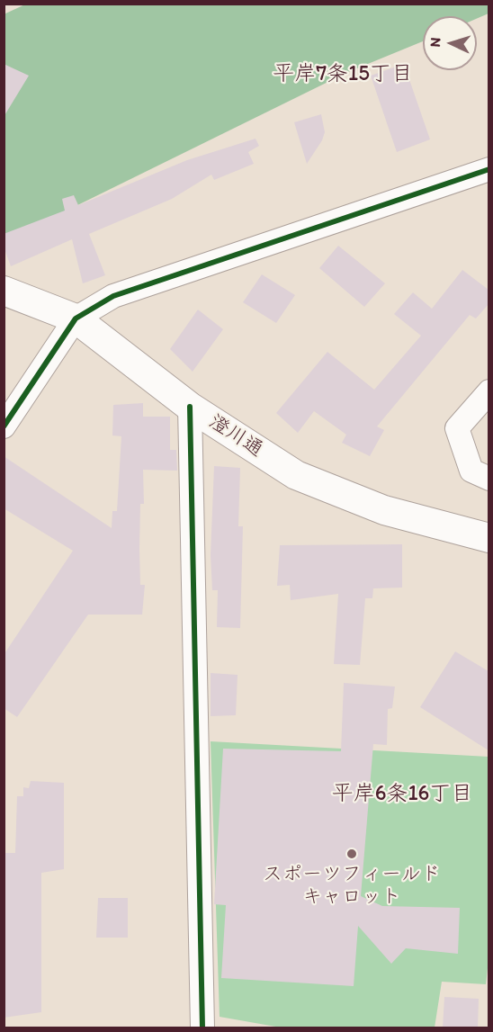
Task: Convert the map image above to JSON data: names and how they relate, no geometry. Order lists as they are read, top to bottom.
{
  "streets": {
    "street": ["澄川通"]
  },
  "districts": ["平岸7条15丁目", "平岸6条16丁目"],
  "places": ["スポーツフィールド キャロット"],
  "north": "left"
}
